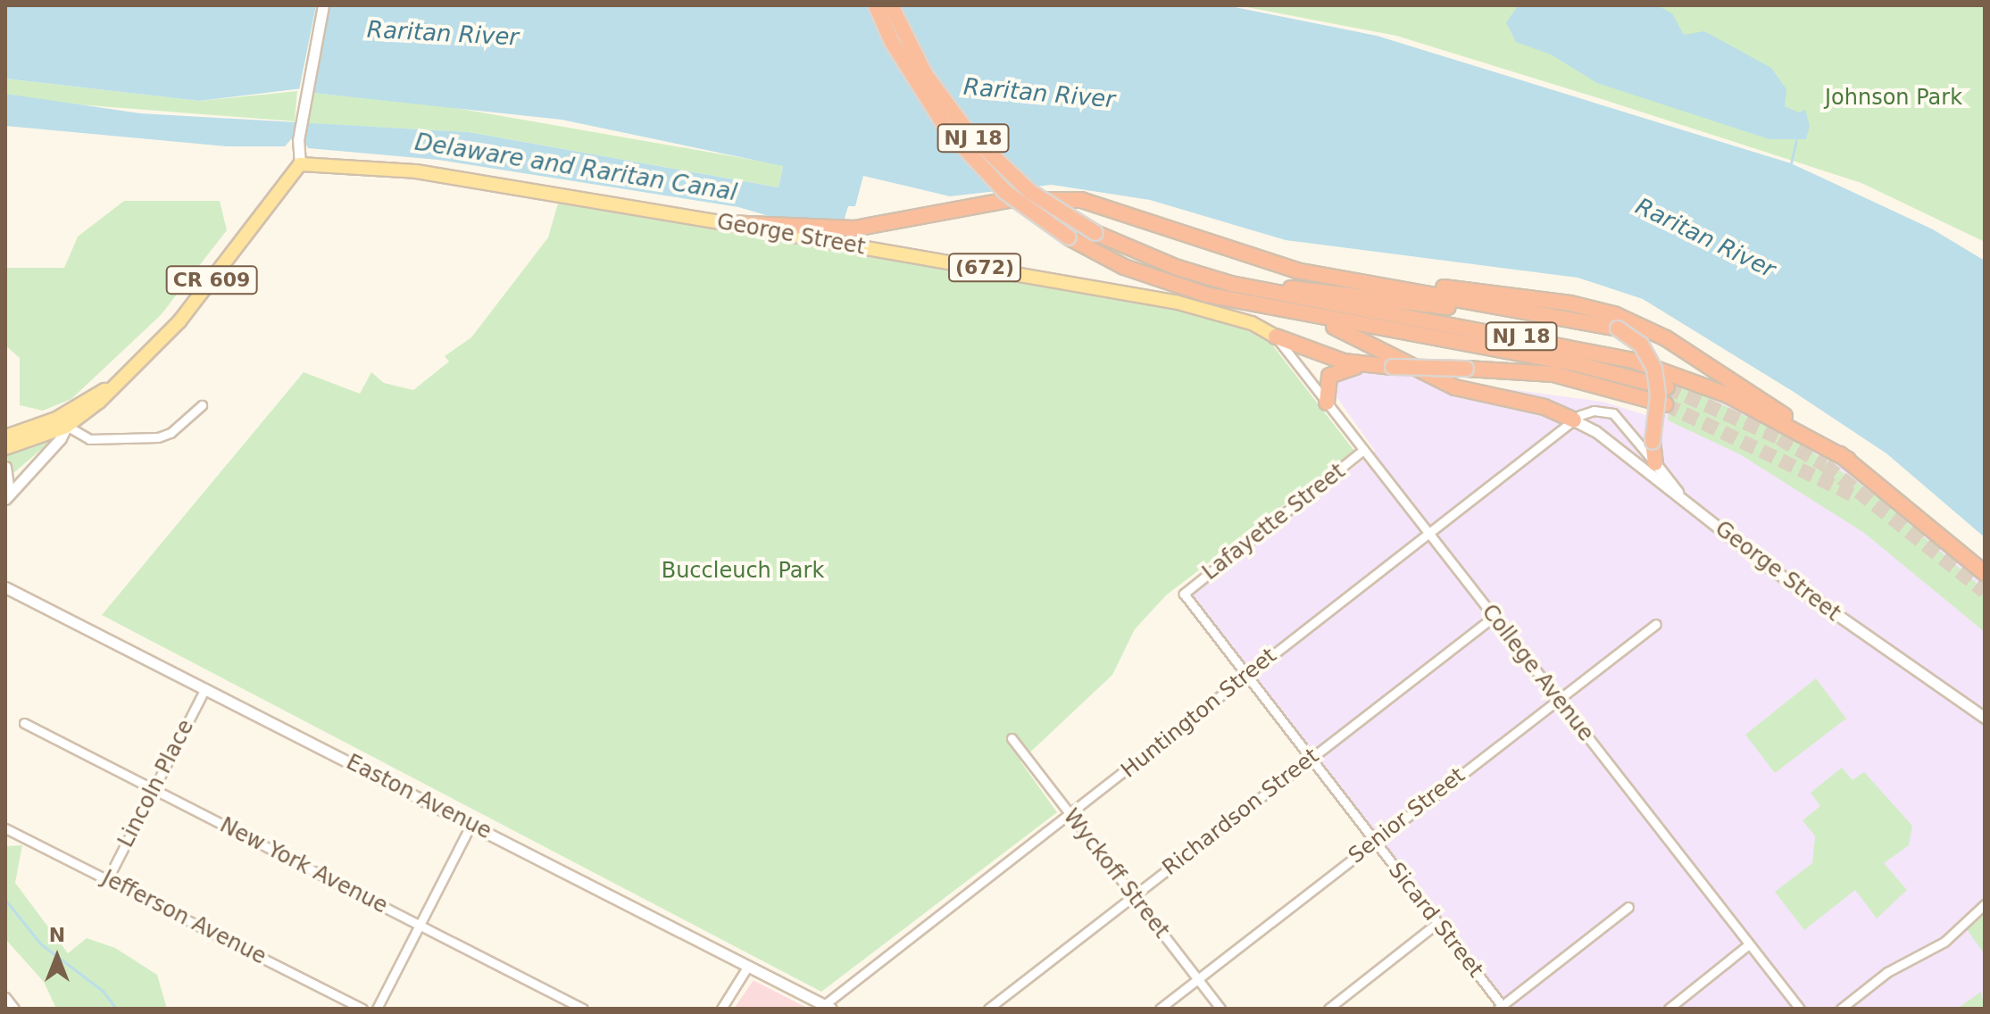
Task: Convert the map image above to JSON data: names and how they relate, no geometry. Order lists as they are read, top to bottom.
{
  "streets": {
    "highway": ["NJ 18"],
    "main road": ["George Street", "(672)", "CR 609"],
    "street": [
      "Lafayette Street",
      "College Avenue",
      "Huntington Street",
      "Lincoln Place",
      "Easton Avenue",
      "Richardson Street",
      "Senior Street",
      "New York Avenue",
      "Wyckoff Street",
      "Jefferson Avenue",
      "Sicard Street"
    ]
  },
  "crossings": [
    ["George Street", "CR 609"],
    ["George Street", "College Avenue"],
    ["George Street", "Huntington Street"],
    ["Lafayette Street", "College Avenue"],
    ["Lafayette Street", "Sicard Street"],
    ["College Avenue", "Huntington Street"],
    ["College Avenue", "Richardson Street"],
    ["College Avenue", "Senior Street"],
    ["Huntington Street", "Easton Avenue"],
    ["Huntington Street", "Wyckoff Street"],
    ["Huntington Street", "Sicard Street"],
    ["Lincoln Place", "Easton Avenue"],
    ["Lincoln Place", "New York Avenue"],
    ["Lincoln Place", "Jefferson Avenue"],
    ["Richardson Street", "Wyckoff Street"],
    ["Richardson Street", "Sicard Street"],
    ["Senior Street", "Wyckoff Street"],
    ["Senior Street", "Sicard Street"]
  ],
  "water": ["Raritan River", "Delaware and Raritan Canal"],
  "parks": ["Johnson Park", "Buccleuch Park"],
  "north": "top"
}
